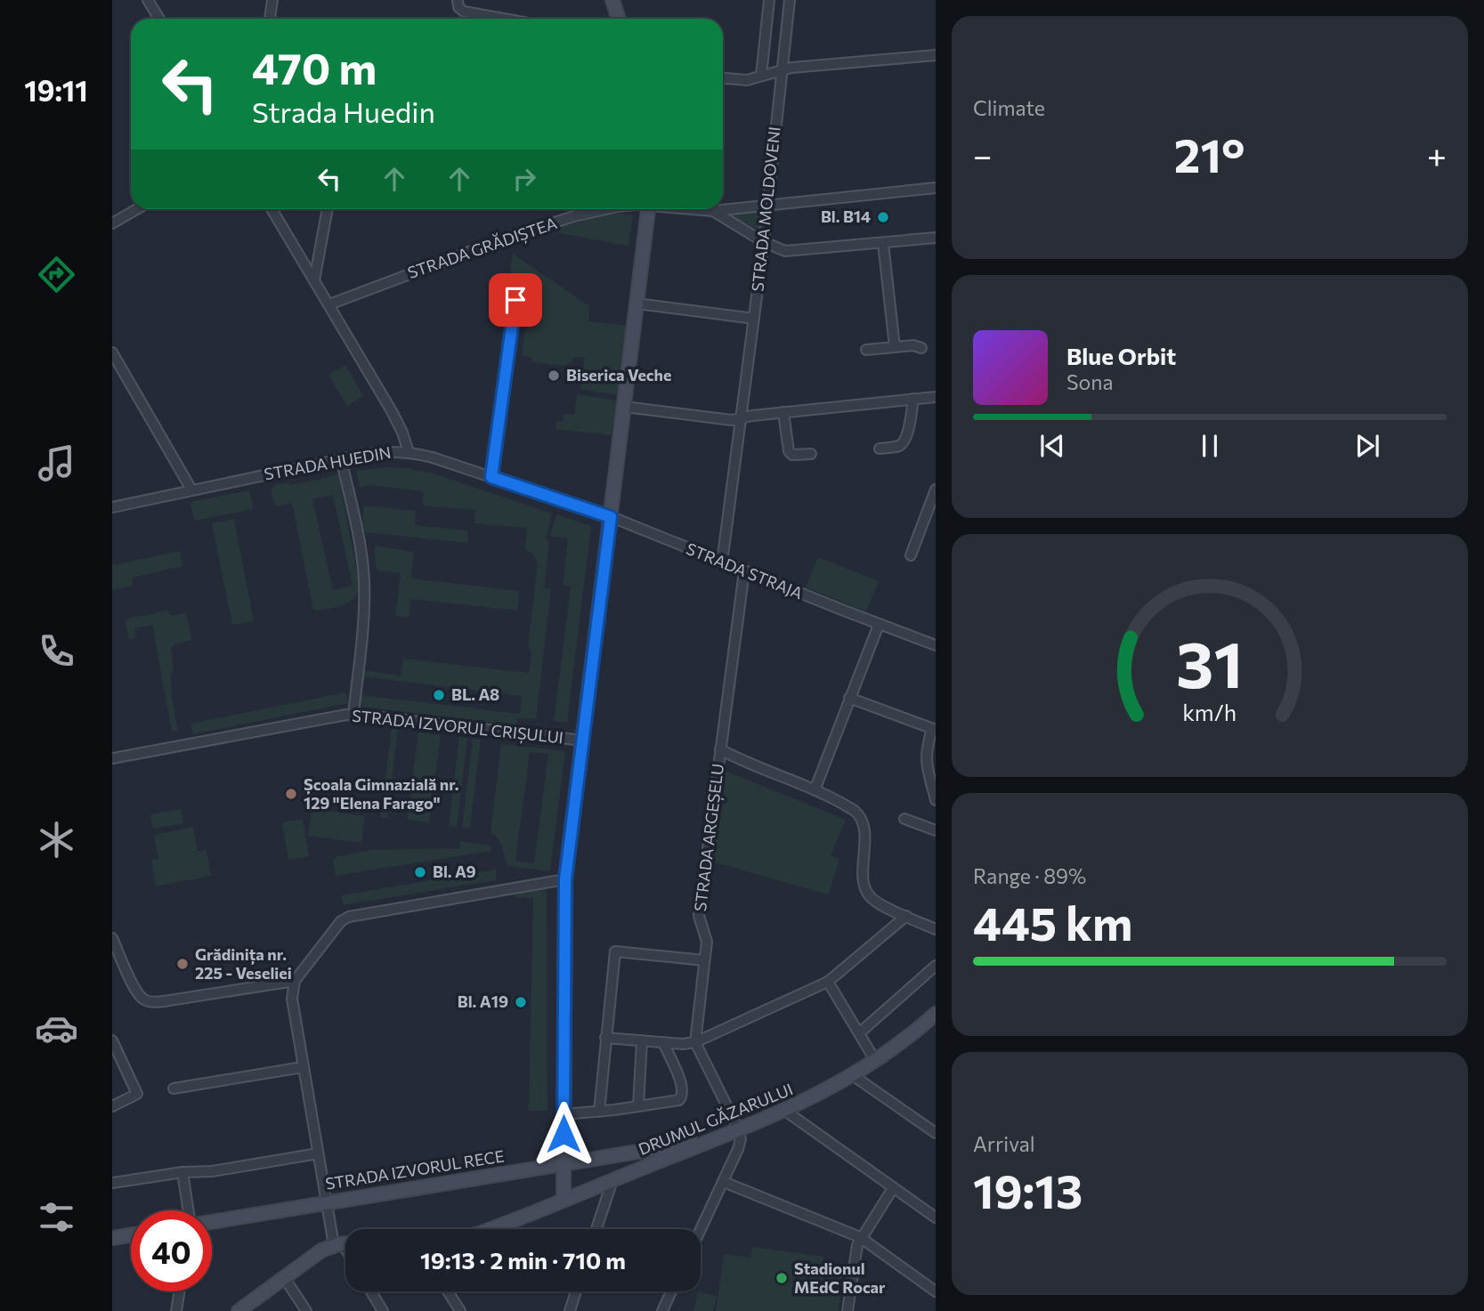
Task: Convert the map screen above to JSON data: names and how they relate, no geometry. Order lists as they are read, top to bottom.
{
  "streets": {
    "street": [
      "STRADA MOLDOVENI",
      "STRADA GRĂDIȘTEA",
      "STRADA HUEDIN",
      "STRADA STRAJA",
      "STRADA IZVORUL CRIȘULUI",
      "STRADA ARGEȘELU",
      "DRUMUL GĂZARULUI",
      "STRADA IZVORUL RECE"
    ]
  },
  "crossings": [
    ["STRADA MOLDOVENI", "STRADA GRĂDIȘTEA"],
    ["STRADA MOLDOVENI", "STRADA STRAJA"],
    ["STRADA HUEDIN", "STRADA STRAJA"],
    ["STRADA STRAJA", "STRADA ARGEȘELU"],
    ["DRUMUL GĂZARULUI", "STRADA IZVORUL RECE"]
  ],
  "places": [
    "Bl. B14",
    "Biserica Veche",
    "BL. A8",
    "Școala Gimnazială nr. 129 \"Elena Farago\"",
    "Bl. A9",
    "Grădinița nr. 225 - Veseliei",
    "Bl. A19",
    "Stadionul MEdC Rocar"
  ],
  "page": {
    "tabs": "19:11",
    "tile": [
      "Climate",
      ["Range · 89%", "445 km"],
      ["Arrival", "19:13"]
    ],
    "turn": ["470 m", "Strada Huedin"],
    "heat": ["−", "21°", "+"],
    "song": ["Blue Orbit", "Sona"],
    "limit": "40",
    "trip": "19:13 · 2 min · 710 m",
    "gauge": ["31", "km/h"]
  }
}
